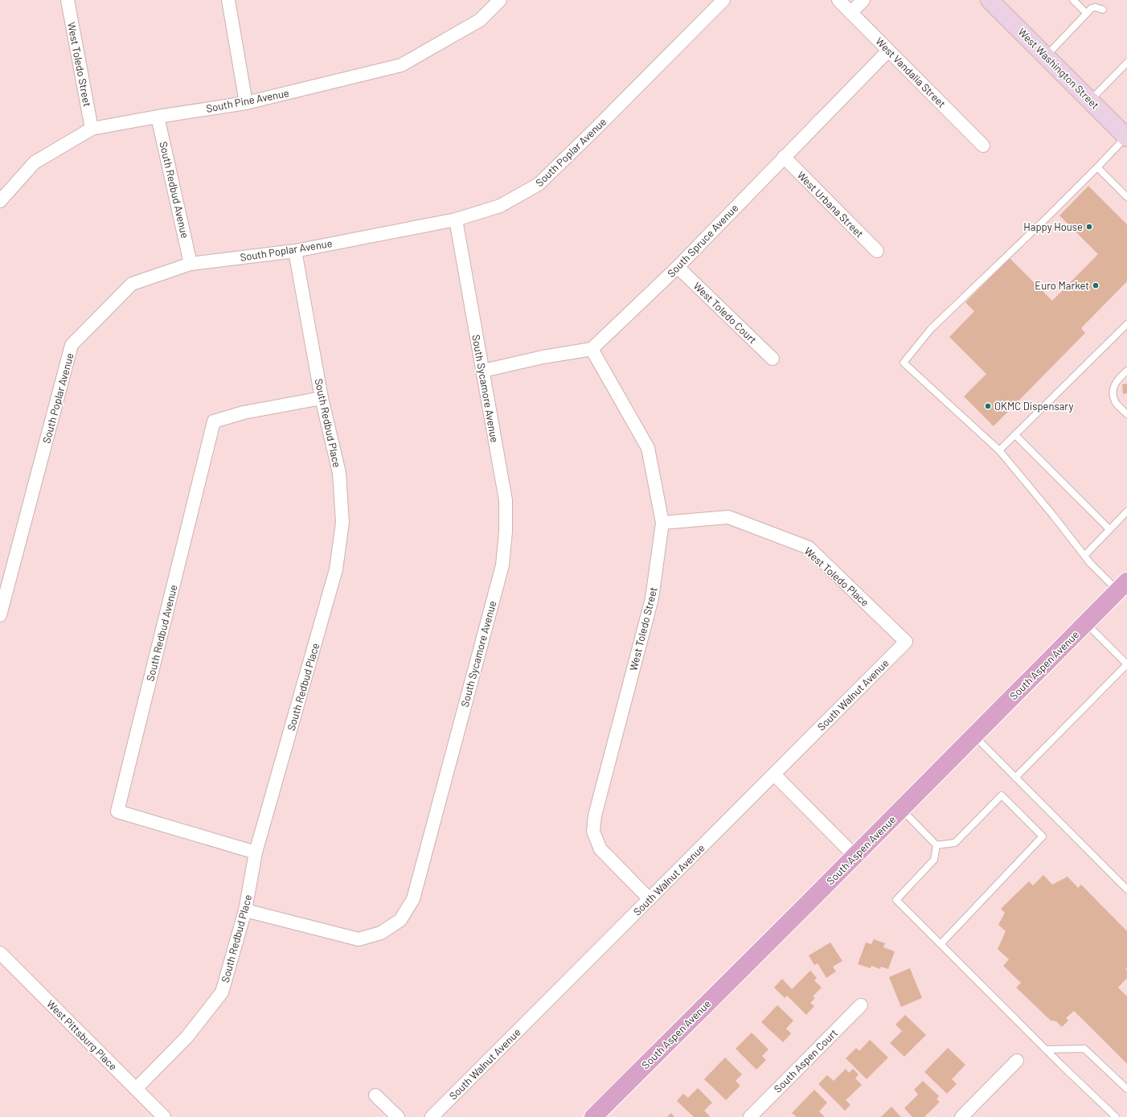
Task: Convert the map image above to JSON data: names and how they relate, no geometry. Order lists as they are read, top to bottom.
{
  "streets": {
    "main road": ["West Washington Street", "South Aspen Avenue"],
    "street": [
      "West Toledo Street",
      "West Vandalia Street",
      "South Pine Avenue",
      "South Poplar Avenue",
      "South Redbud Avenue",
      "West Urbana Street",
      "South Spruce Avenue",
      "West Toledo Court",
      "South Sycamore Avenue",
      "South Redbud Place",
      "West Toledo Place",
      "South Walnut Avenue",
      "West Pittsburg Place",
      "South Aspen Court"
    ]
  },
  "crossings": [
    ["West Toledo Street", "South Pine Avenue"],
    ["West Toledo Street", "South Spruce Avenue"],
    ["West Toledo Street", "West Toledo Place"],
    ["West Toledo Street", "South Walnut Avenue"],
    ["West Vandalia Street", "South Spruce Avenue"],
    ["South Pine Avenue", "South Redbud Avenue"],
    ["South Poplar Avenue", "South Redbud Avenue"],
    ["South Poplar Avenue", "South Sycamore Avenue"],
    ["South Poplar Avenue", "South Redbud Place"],
    ["South Redbud Avenue", "South Redbud Place"],
    ["West Urbana Street", "South Spruce Avenue"],
    ["South Spruce Avenue", "West Toledo Court"],
    ["South Sycamore Avenue", "South Redbud Place"],
    ["South Redbud Place", "West Pittsburg Place"],
    ["West Toledo Place", "South Walnut Avenue"]
  ],
  "places": ["Happy House", "Euro Market", "OKMC Dispensary"]
}
